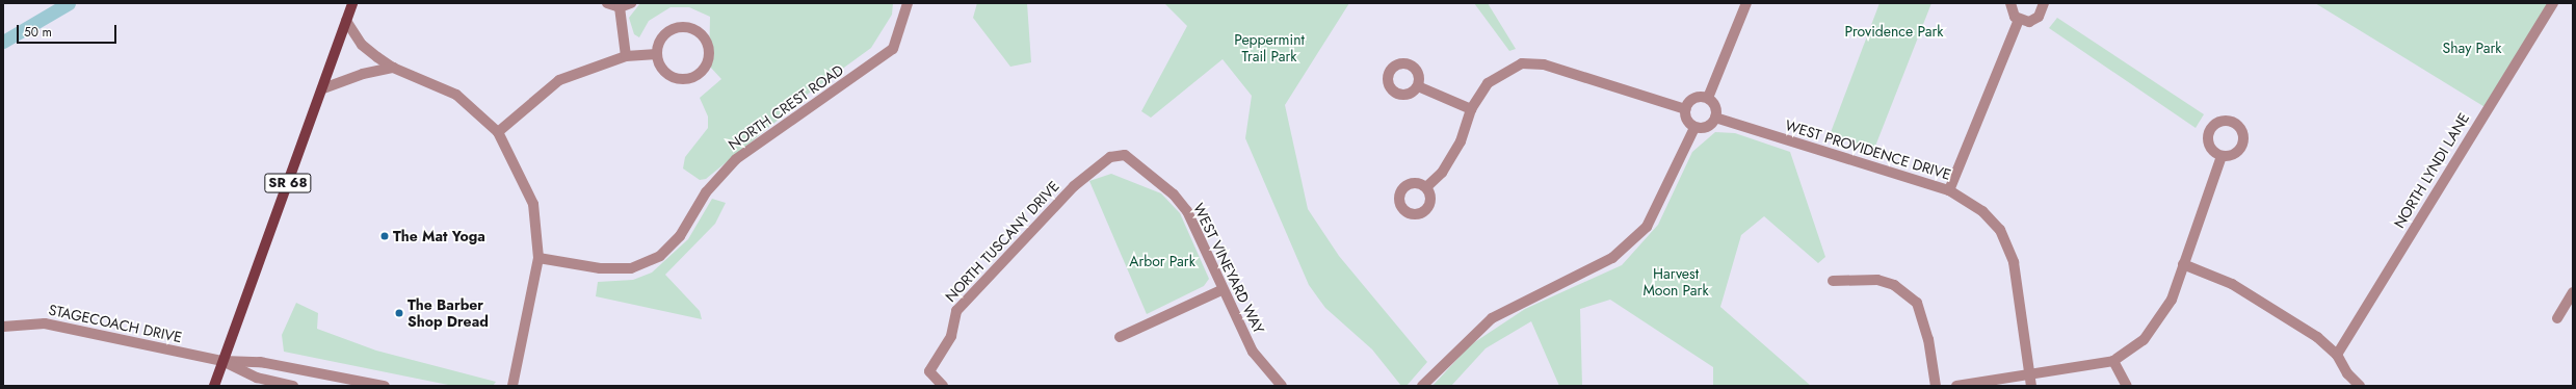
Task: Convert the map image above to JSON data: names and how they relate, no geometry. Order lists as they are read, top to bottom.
{
  "streets": {
    "main road": ["SR 68"],
    "street": [
      "NORTH CREST ROAD",
      "WEST PROVIDENCE DRIVE",
      "NORTH LYNDI LANE",
      "NORTH TUSCANY DRIVE",
      "WEST VINEYARD WAY",
      "STAGECOACH DRIVE"
    ]
  },
  "crossings": [
    ["SR 68", "STAGECOACH DRIVE"],
    ["NORTH TUSCANY DRIVE", "WEST VINEYARD WAY"]
  ],
  "parks": [
    "Providence Park",
    "Peppermint Trail Park",
    "Shay Park",
    "Arbor Park",
    "Harvest Moon Park"
  ],
  "places": ["The Mat Yoga", "The Barber Shop Dread"],
  "scale_bar": "50 m"
}
